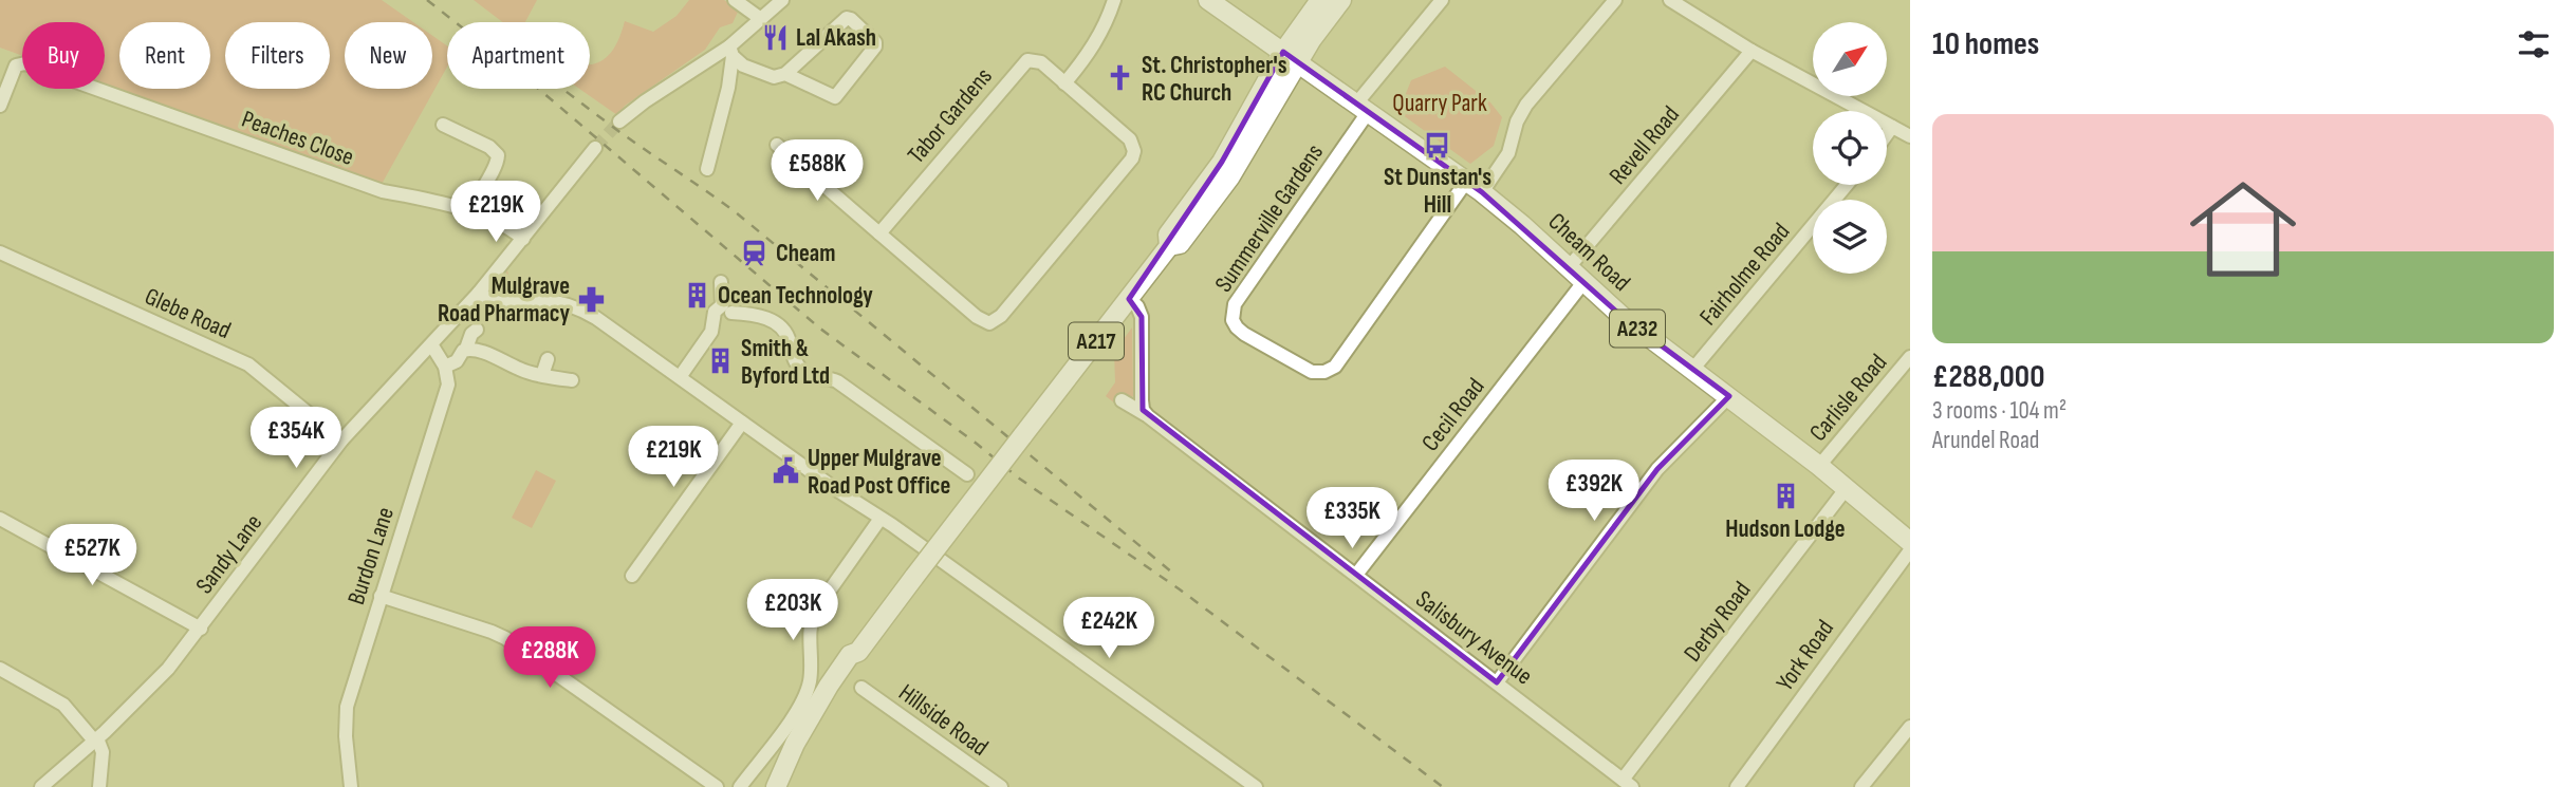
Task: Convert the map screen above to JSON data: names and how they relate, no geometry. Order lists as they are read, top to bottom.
{
  "streets": {
    "highway": ["Cheam Road", "A232", "A217"],
    "street": [
      "Tabor Gardens",
      "Peaches Close",
      "Revell Road",
      "Summerville Gardens",
      "Fairholme Road",
      "Glebe Road",
      "Carlisle Road",
      "Cecil Road",
      "Sandy Lane",
      "Burdon Lane",
      "Derby Road",
      "Salisbury Avenue",
      "York Road",
      "Hillside Road"
    ]
  },
  "crossings": [
    ["Peaches Close", "Sandy Lane"],
    ["Revell Road", "Cheam Road"],
    ["Summerville Gardens", "Cheam Road"],
    ["Cheam Road", "Fairholme Road"],
    ["Cheam Road", "A232"],
    ["Cheam Road", "A217"],
    ["Cheam Road", "Carlisle Road"],
    ["Cheam Road", "Cecil Road"],
    ["Cheam Road", "Derby Road"],
    ["Glebe Road", "Sandy Lane"],
    ["A232", "A217"],
    ["Cecil Road", "Salisbury Avenue"],
    ["Derby Road", "Salisbury Avenue"]
  ],
  "parks": ["Quarry Park"],
  "places": {
    "restaurant": ["Lal Akash"],
    "church": ["St. Christopher's RC Church"],
    "bus stop": ["St Dunstan's Hill"],
    "station": ["Cheam"],
    "building": ["Ocean Technology", "Smith & Byford Ltd", "Hudson Lodge"],
    "pharmacy": ["Mulgrave Road Pharmacy"],
    "public building": ["Upper Mulgrave Road Post Office"]
  },
  "north": "top right",
  "page": {
    "heading": "10 homes",
    "chip": [
      "Buy",
      "Rent",
      "Filters",
      "New",
      "Apartment"
    ],
    "list": [
      {
        "name": "£288,000",
        "note": "3 rooms · 104 m² · Arundel Road"
      }
    ],
    "price": [
      "£588K",
      "£219K",
      "£354K",
      "£219K",
      "£392K",
      "£335K",
      "£527K",
      "£203K",
      "£242K",
      "£288K"
    ]
  }
}
